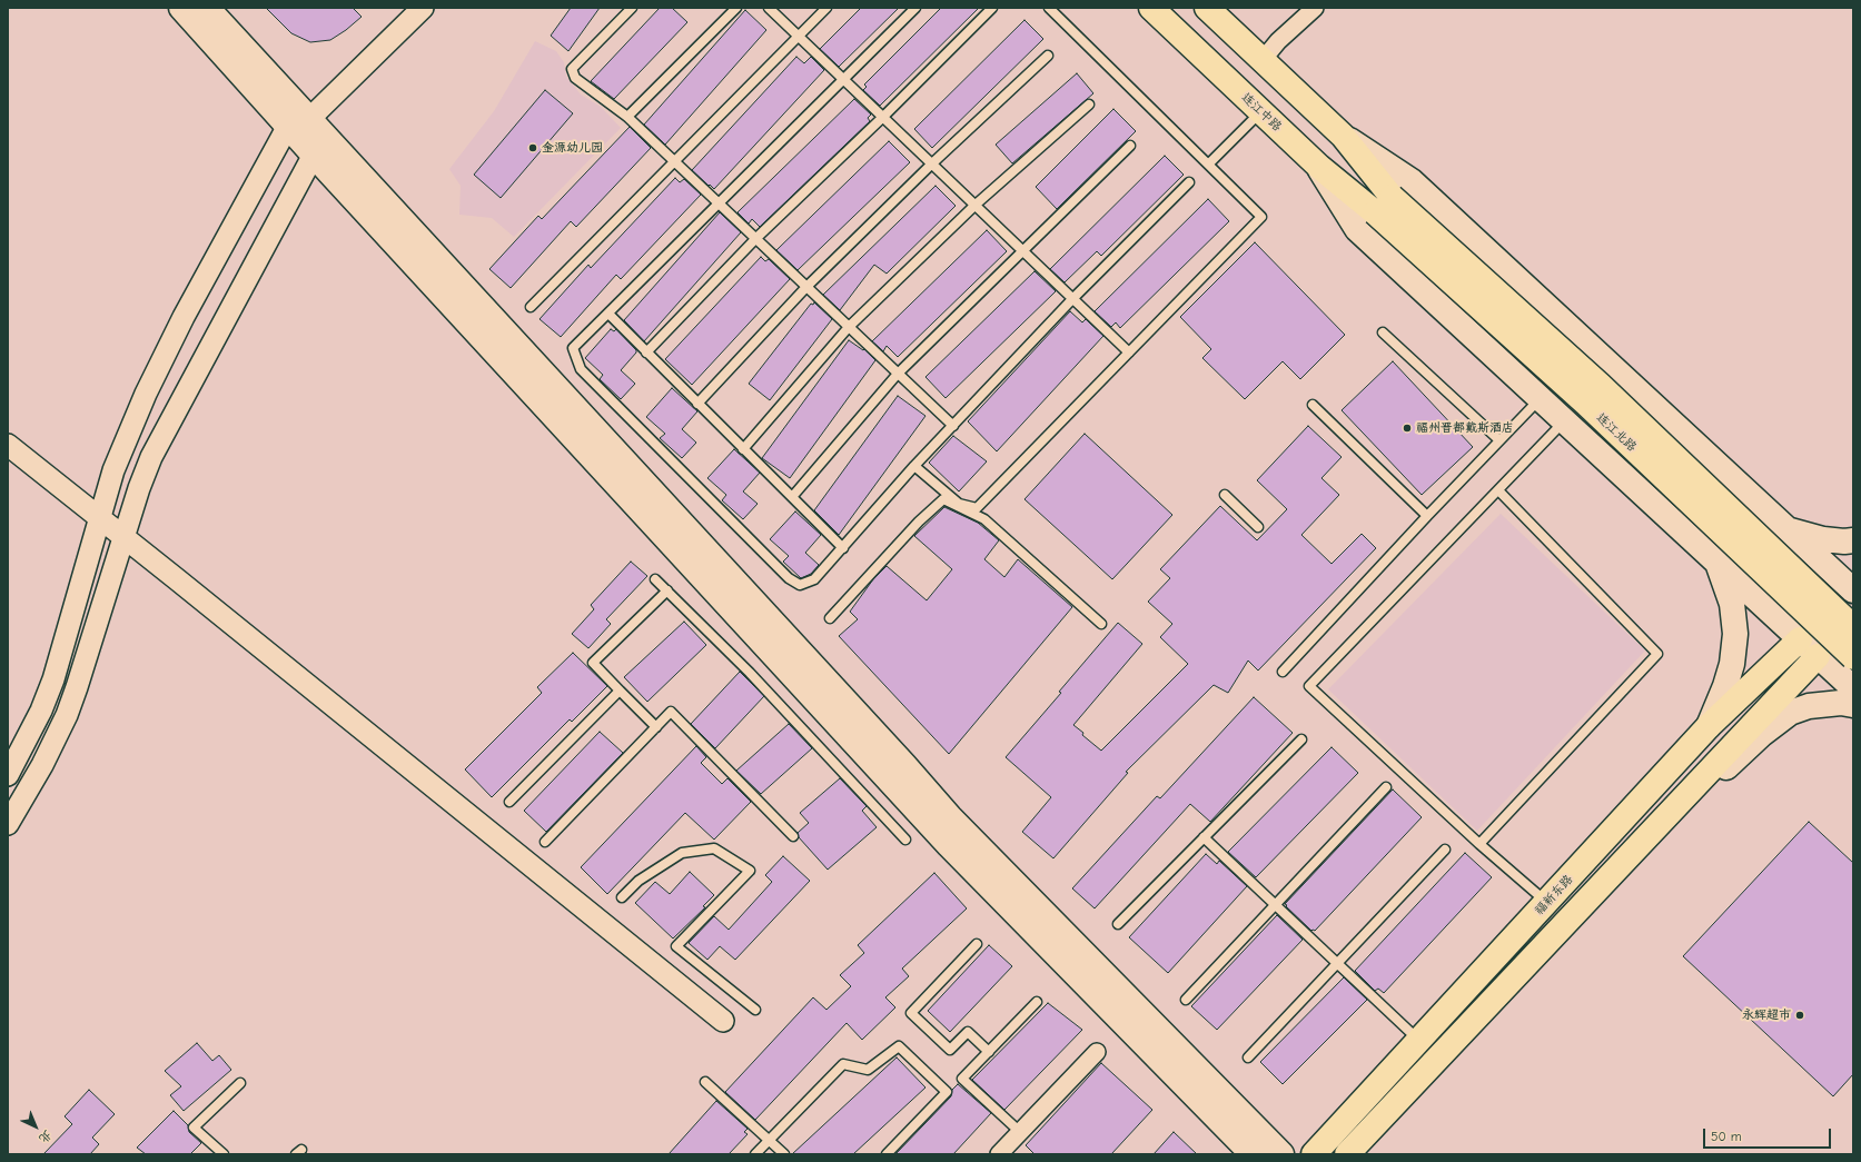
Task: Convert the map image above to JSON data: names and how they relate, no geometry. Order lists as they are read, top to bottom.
{
  "streets": {
    "main road": ["连江中路", "连江北路", "福新东路"]
  },
  "crossings": [
    ["连江中路", "连江北路"]
  ],
  "places": ["金源幼儿园", "福州晋都戴斯酒店", "永辉超市"],
  "scale_bar": "50 m",
  "north": "bottom right"
}
